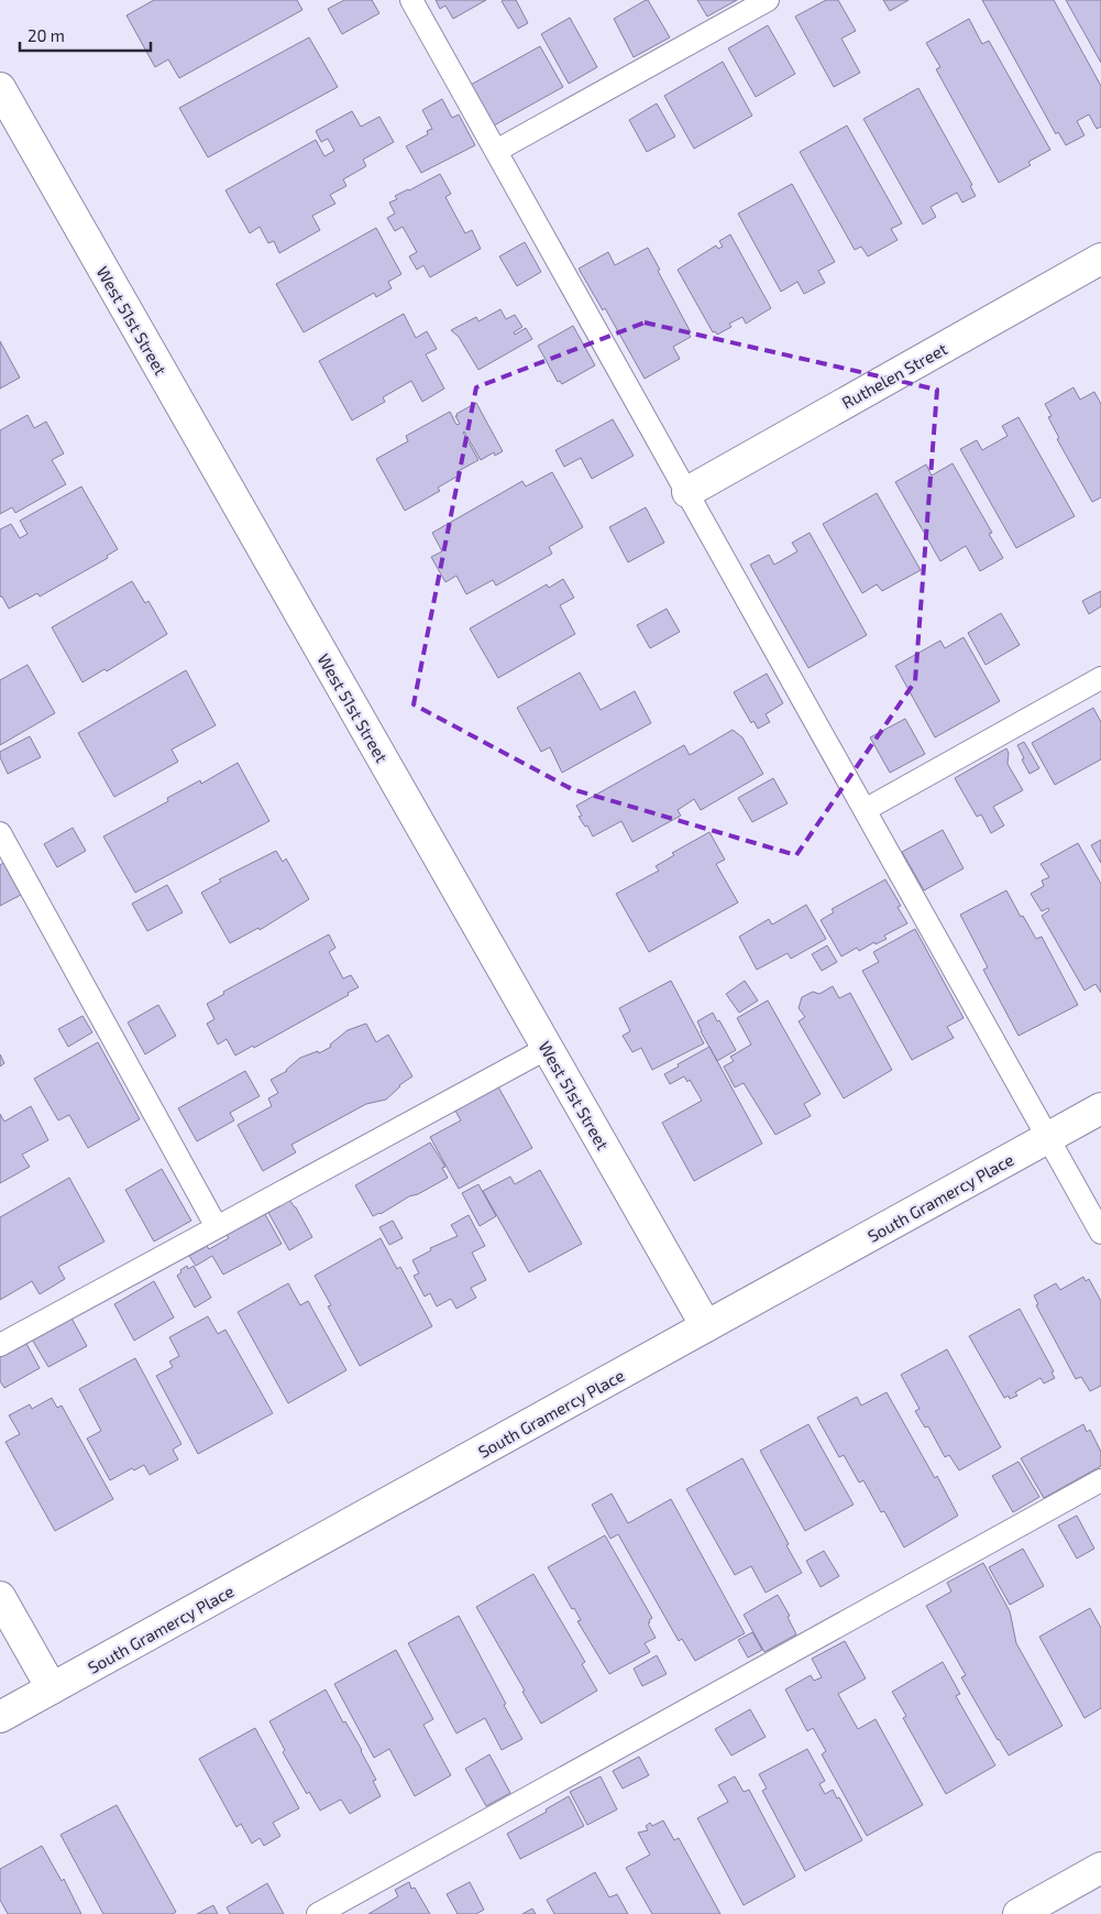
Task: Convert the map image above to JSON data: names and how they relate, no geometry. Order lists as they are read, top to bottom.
{
  "streets": {
    "street": ["West 51st Street", "Ruthelen Street", "South Gramercy Place"]
  },
  "crossings": [
    ["West 51st Street", "South Gramercy Place"]
  ],
  "scale_bar": "20 m"
}
